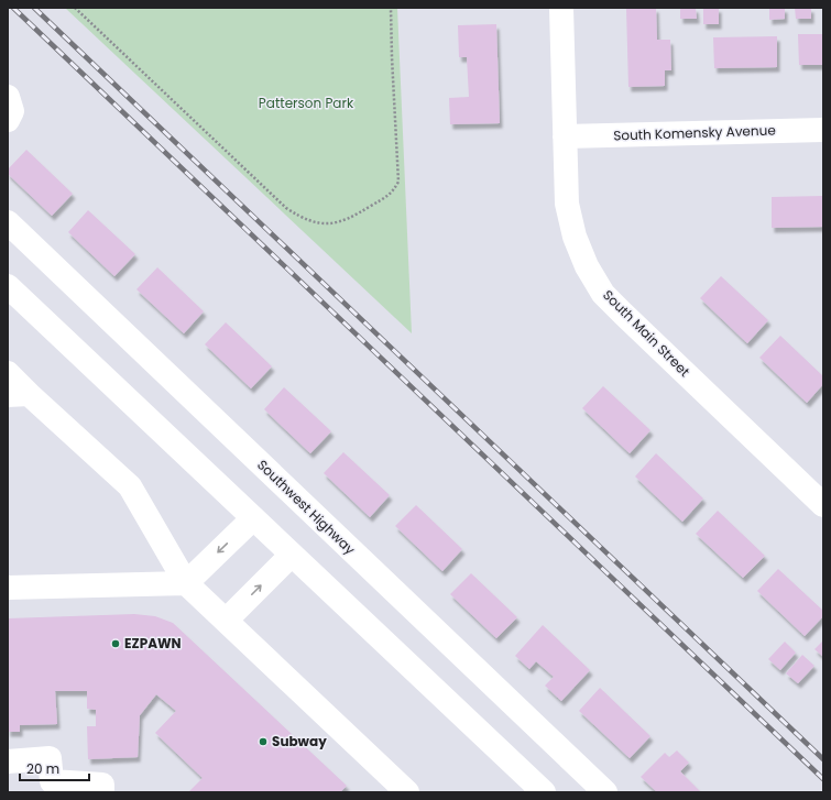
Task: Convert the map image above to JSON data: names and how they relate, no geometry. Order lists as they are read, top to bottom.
{
  "streets": {
    "street": ["South Komensky Avenue", "South Main Street", "Southwest Highway"]
  },
  "crossings": [
    ["South Komensky Avenue", "South Main Street"]
  ],
  "parks": ["Patterson Park"],
  "places": ["EZPAWN", "Subway"],
  "scale_bar": "20 m"
}
